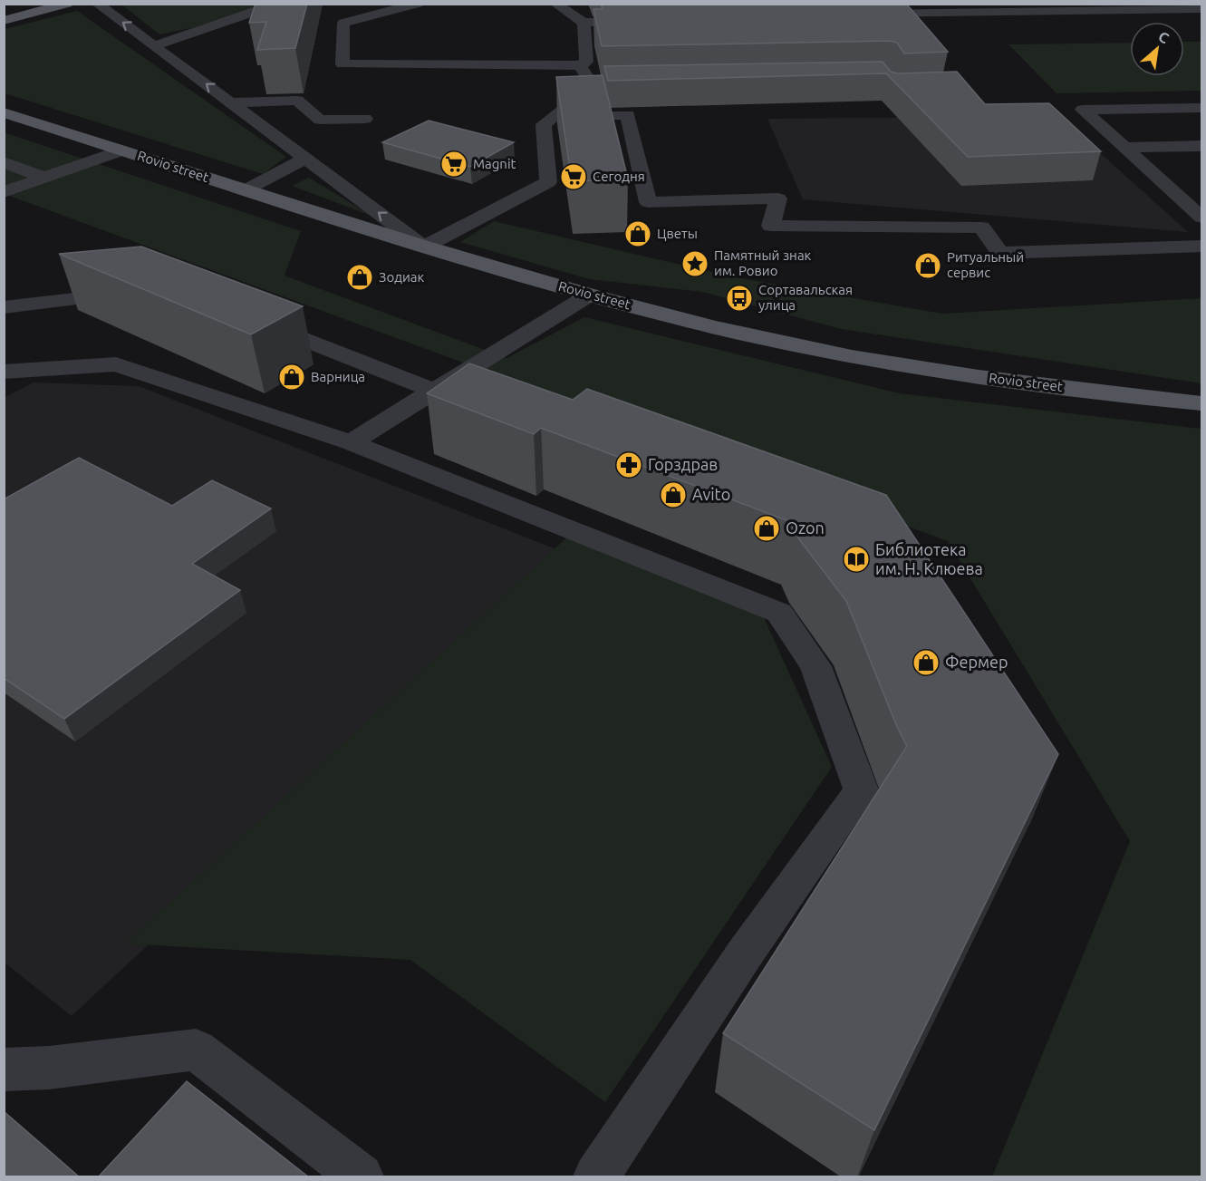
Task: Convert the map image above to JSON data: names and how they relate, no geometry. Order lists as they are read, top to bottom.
{
  "streets": {
    "main road": ["Rovio street"]
  },
  "places": {
    "supermarket": ["Magnit", "Сегодня"],
    "shop": [
      "Цветы",
      "Ритуальный сервис",
      "Зодиак",
      "Варница",
      "Avito",
      "Ozon",
      "Фермер"
    ],
    "place": ["Памятный знак им. Ровио"],
    "bus stop": ["Сортавальская улица"],
    "pharmacy": ["Горздрав"],
    "library": ["Библиотека им. Н. Клюева"]
  },
  "north": "top right"
}
